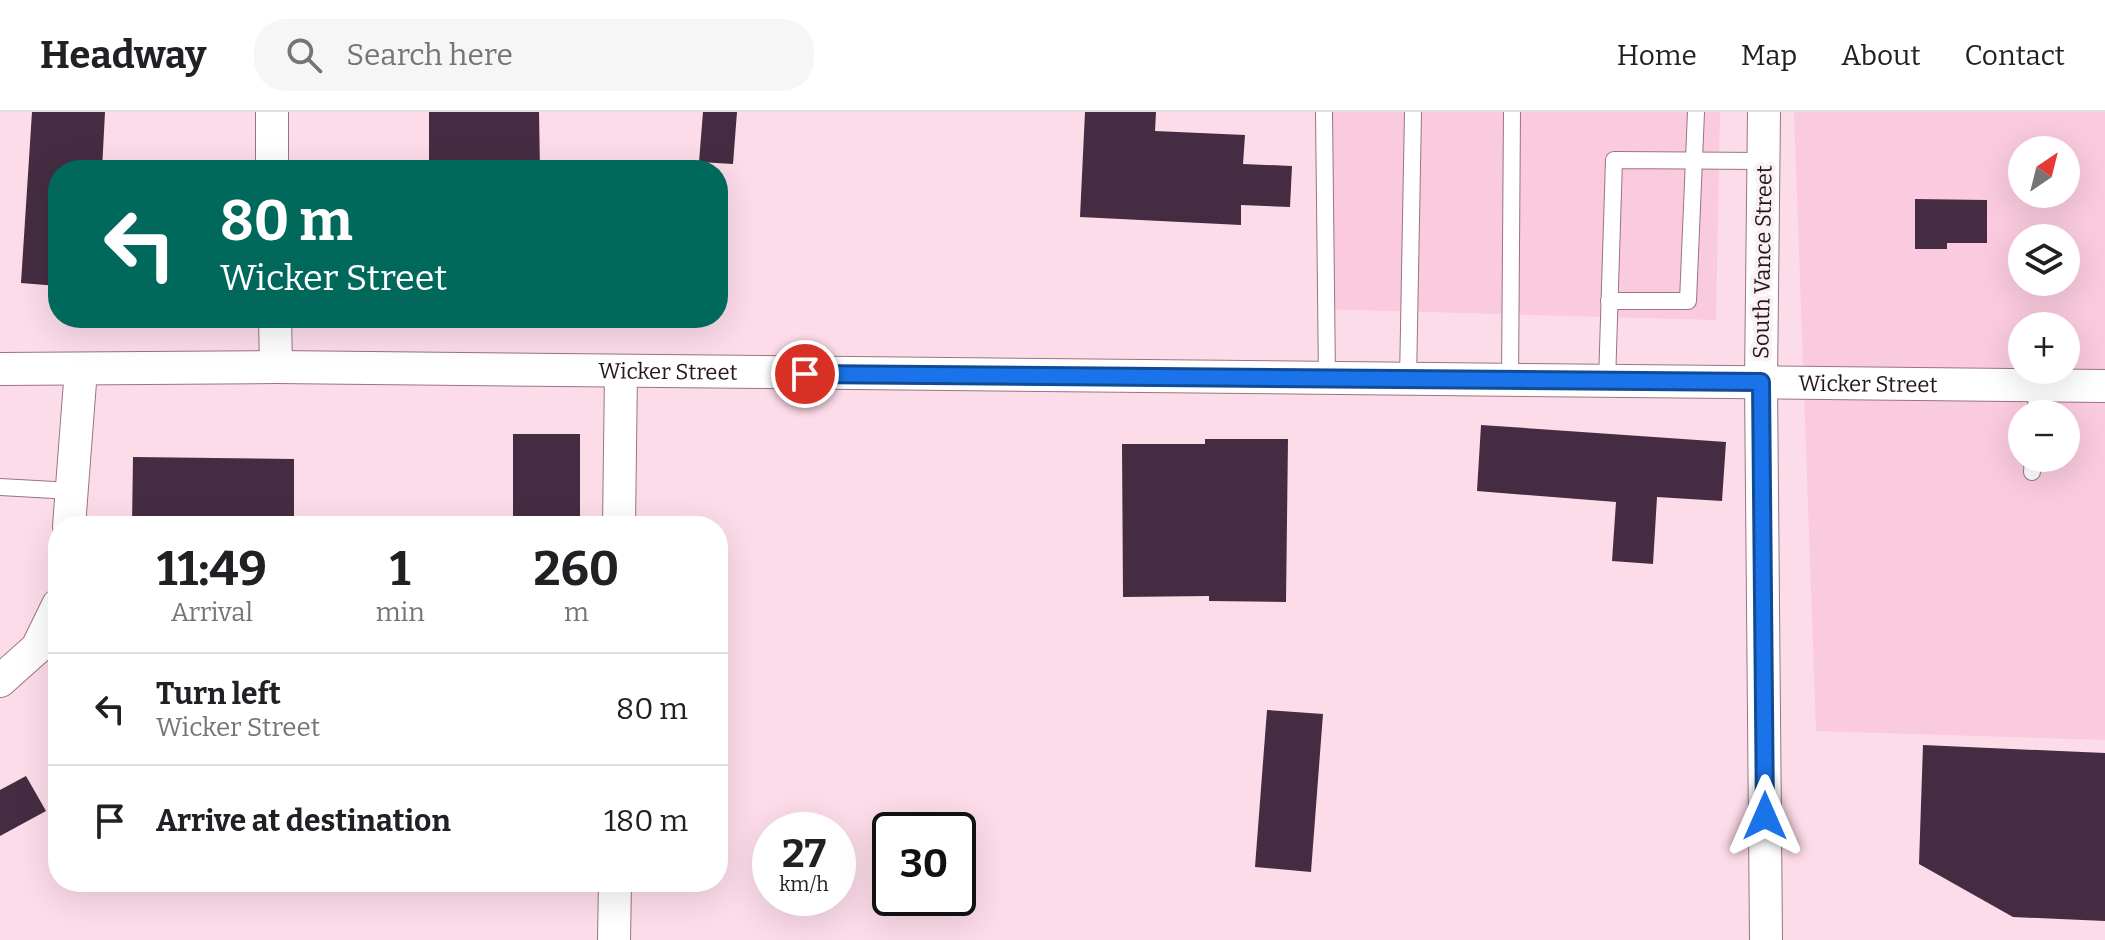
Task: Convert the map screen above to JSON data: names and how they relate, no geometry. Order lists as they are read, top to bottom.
{
  "streets": {
    "street": ["South Vance Street", "Wicker Street"]
  },
  "crossings": [
    ["South Vance Street", "Wicker Street"]
  ],
  "north": "top right",
  "page": {
    "header": "Headway",
    "search": "Search here",
    "nav": [
      "Home",
      "Map",
      "About",
      "Contact"
    ],
    "map_buttons": ["+", "−"],
    "turn": ["80 m", "Wicker Street"],
    "eta": [
      "11:49",
      "Arrival",
      "1",
      "min",
      "260",
      "m"
    ],
    "list": [
      {
        "name": "Turn left",
        "note": "Wicker Street",
        "value": "80 m"
      },
      {
        "name": "Arrive at destination",
        "value": "180 m"
      }
    ],
    "speed": "27 km/h",
    "limit": "30"
  }
}
